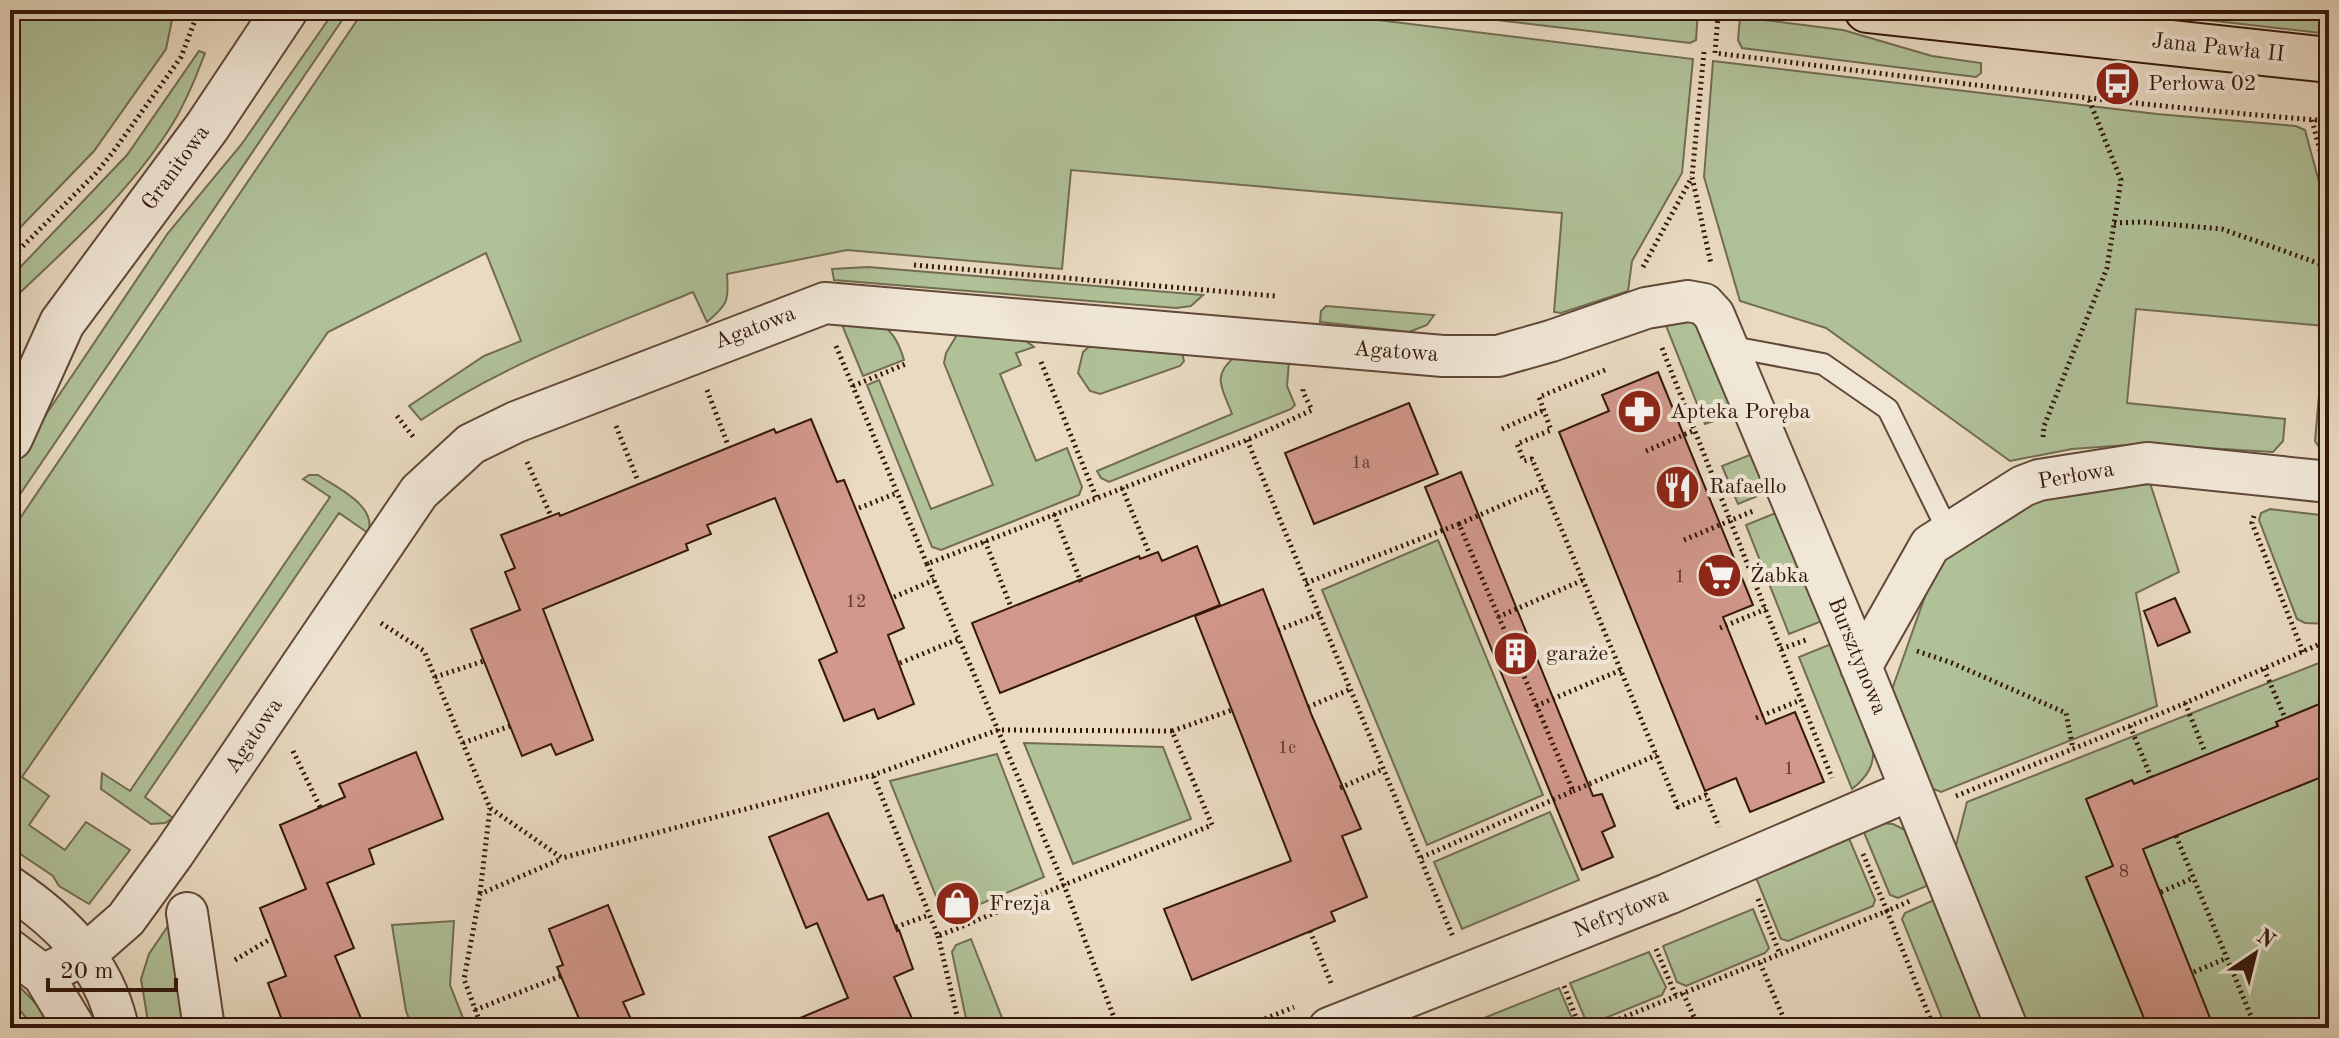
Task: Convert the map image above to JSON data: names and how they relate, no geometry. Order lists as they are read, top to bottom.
{
  "streets": {
    "main road": ["Jana Pawła II"],
    "street": [
      "Granitowa",
      "Agatowa",
      "Perłowa",
      "Bursztynowa",
      "Nefrytowa"
    ]
  },
  "crossings": [
    ["Agatowa", "Bursztynowa"],
    ["Perłowa", "Bursztynowa"],
    ["Bursztynowa", "Nefrytowa"]
  ],
  "places": {
    "bus stop": ["Perłowa 02"],
    "pharmacy": ["Apteka Poręba"],
    "restaurant": ["Rafaello"],
    "supermarket": ["Żabka"],
    "building": ["garaże"],
    "shop": ["Frezja"]
  },
  "house_numbers": [
    "1a",
    "1",
    "12",
    "1c",
    "1",
    "8"
  ],
  "scale_bar": "20 m",
  "north": "top right"
}
